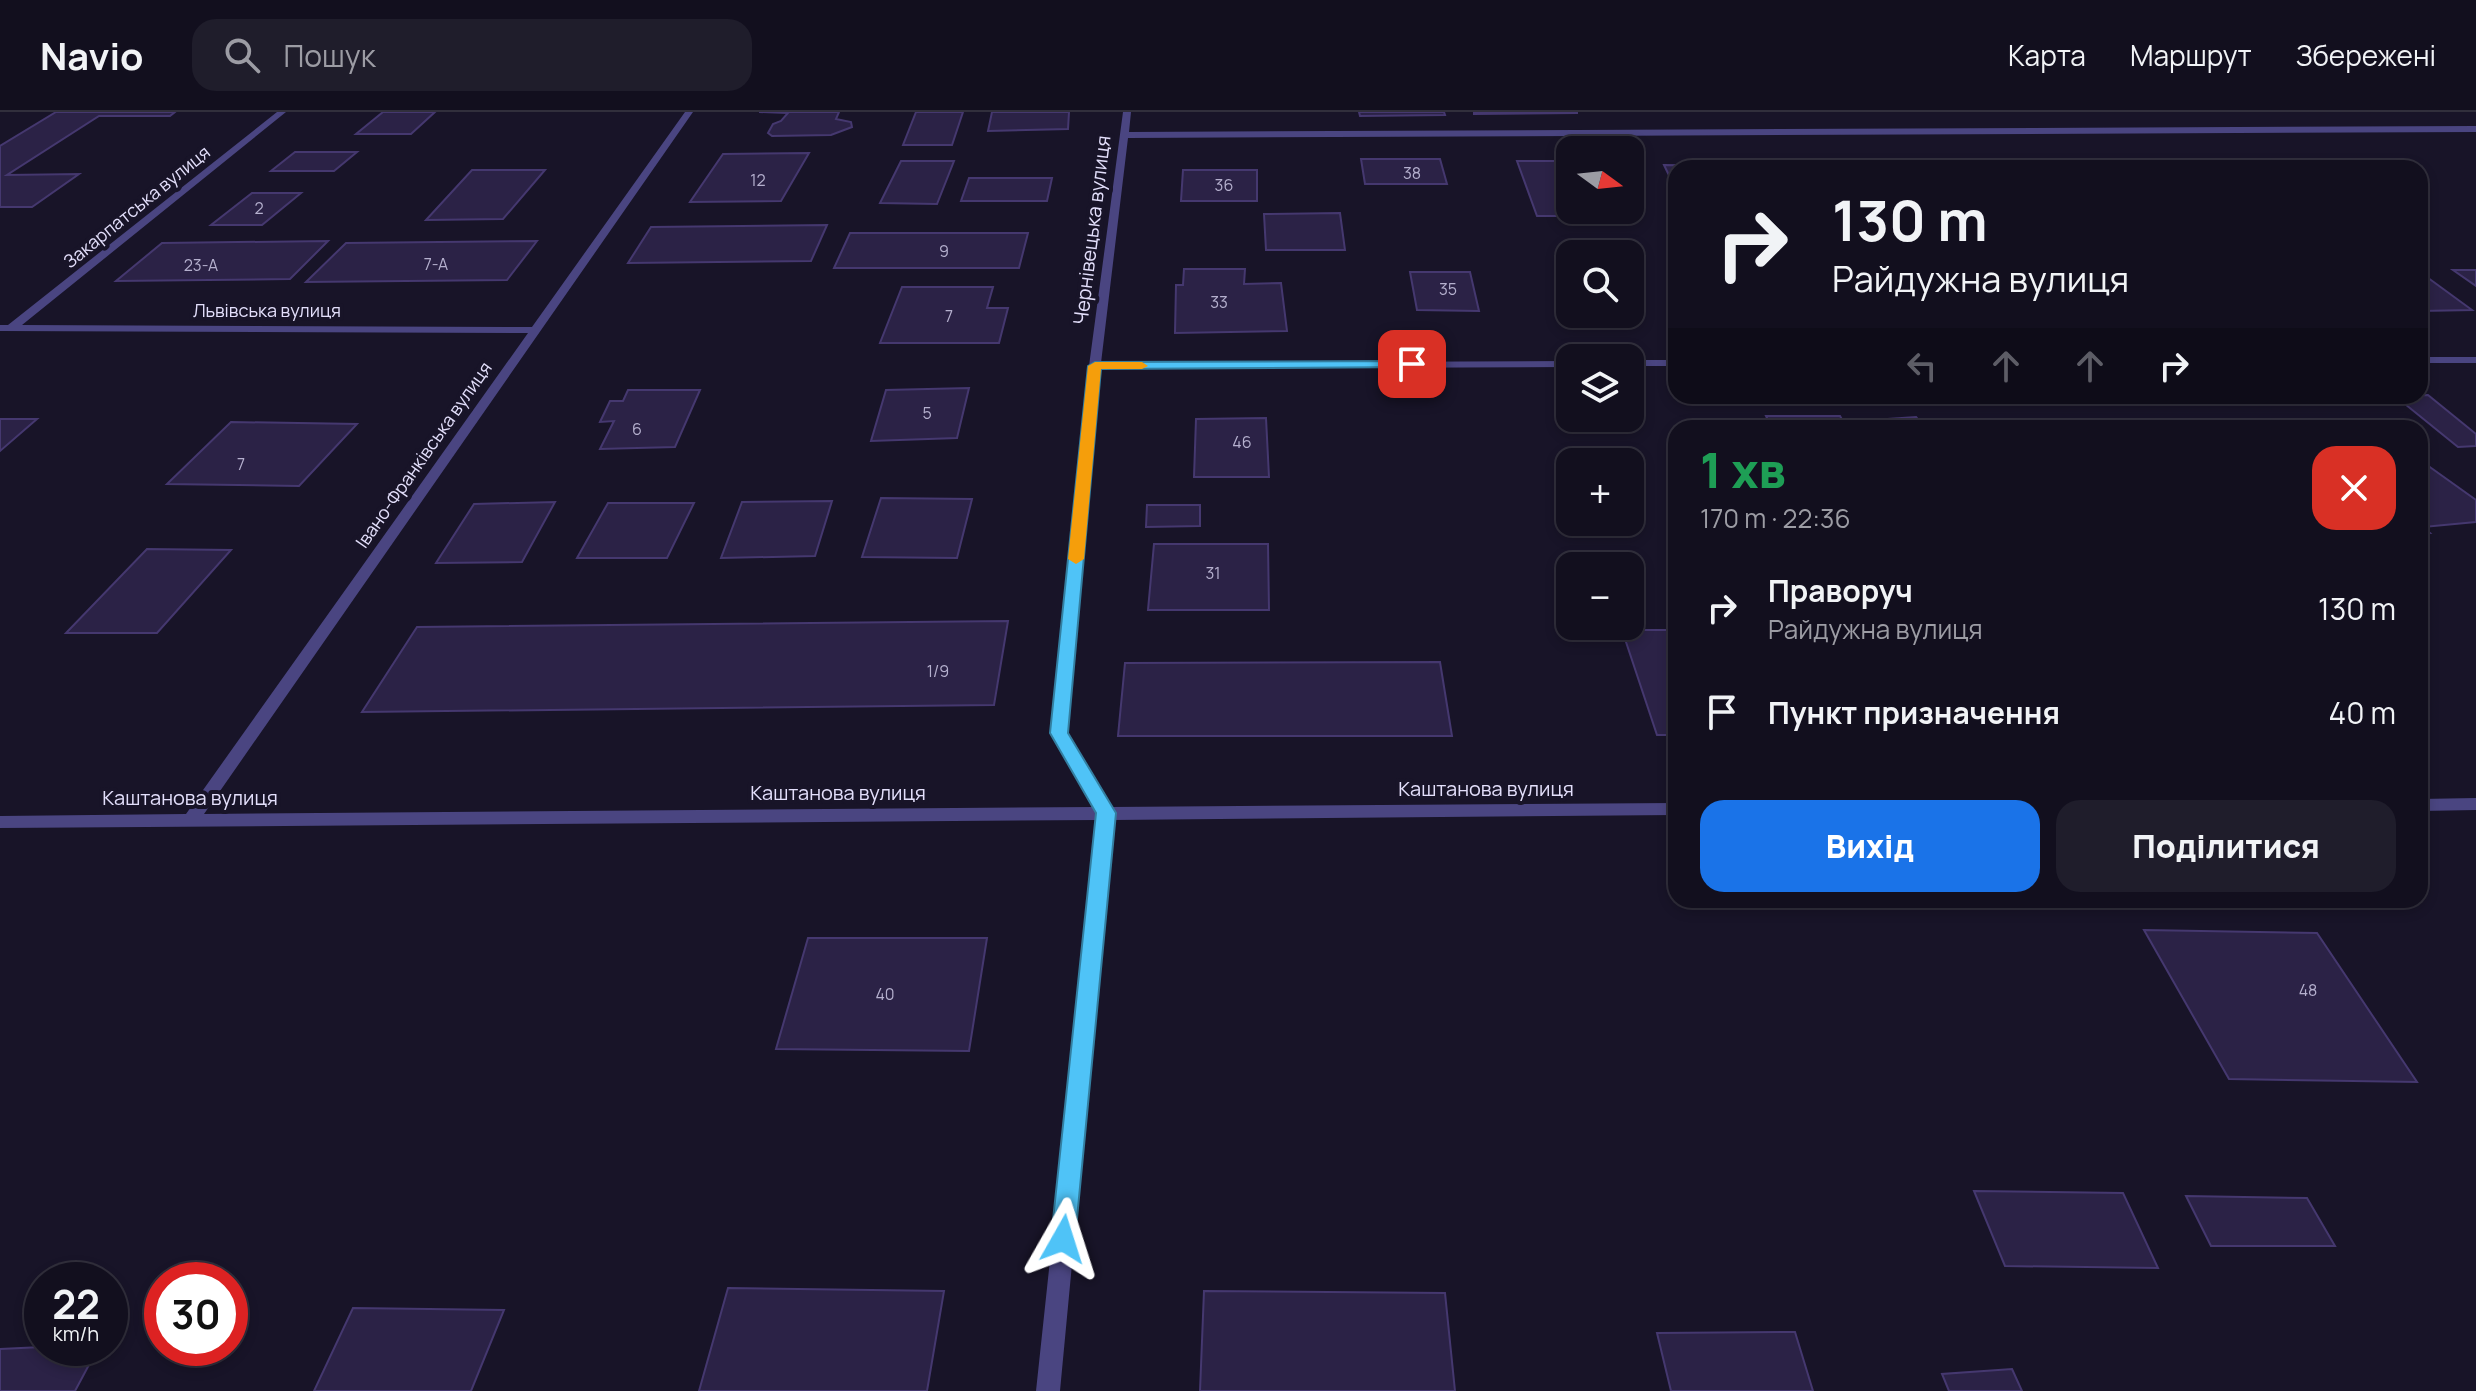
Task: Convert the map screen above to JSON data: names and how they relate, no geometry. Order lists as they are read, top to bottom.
{
  "streets": {
    "street": [
      "Закарпатська вулиця",
      "Чернівецька вулиця",
      "Львівська вулиця",
      "Івано-Франківська вулиця",
      "Каштанова вулиця"
    ]
  },
  "crossings": [
    ["Закарпатська вулиця", "Львівська вулиця"],
    ["Чернівецька вулиця", "Каштанова вулиця"],
    ["Львівська вулиця", "Івано-Франківська вулиця"],
    ["Івано-Франківська вулиця", "Каштанова вулиця"]
  ],
  "house_numbers": [
    "38",
    "12",
    "36",
    "2",
    "9",
    "7-А",
    "23-А",
    "35",
    "33",
    "7",
    "5",
    "6",
    "46",
    "7",
    "31",
    "1/9",
    "48",
    "40"
  ],
  "north": "right",
  "page": {
    "header": "Navio",
    "search": "Пошук",
    "nav": ["Карта", "Маршрут", "Збережені"],
    "map_buttons": ["+", "−"],
    "turn": ["130 m", "Райдужна вулиця"],
    "heading": ["1 хв", "170 m · 22:36"],
    "list": [
      {
        "name": "Праворуч",
        "note": "Райдужна вулиця",
        "value": "130 m"
      },
      {
        "name": "Пункт призначення",
        "value": "40 m"
      }
    ],
    "buttons": ["Вихід", "Поділитися"],
    "speed": "22 km/h",
    "limit": "30"
  }
}
